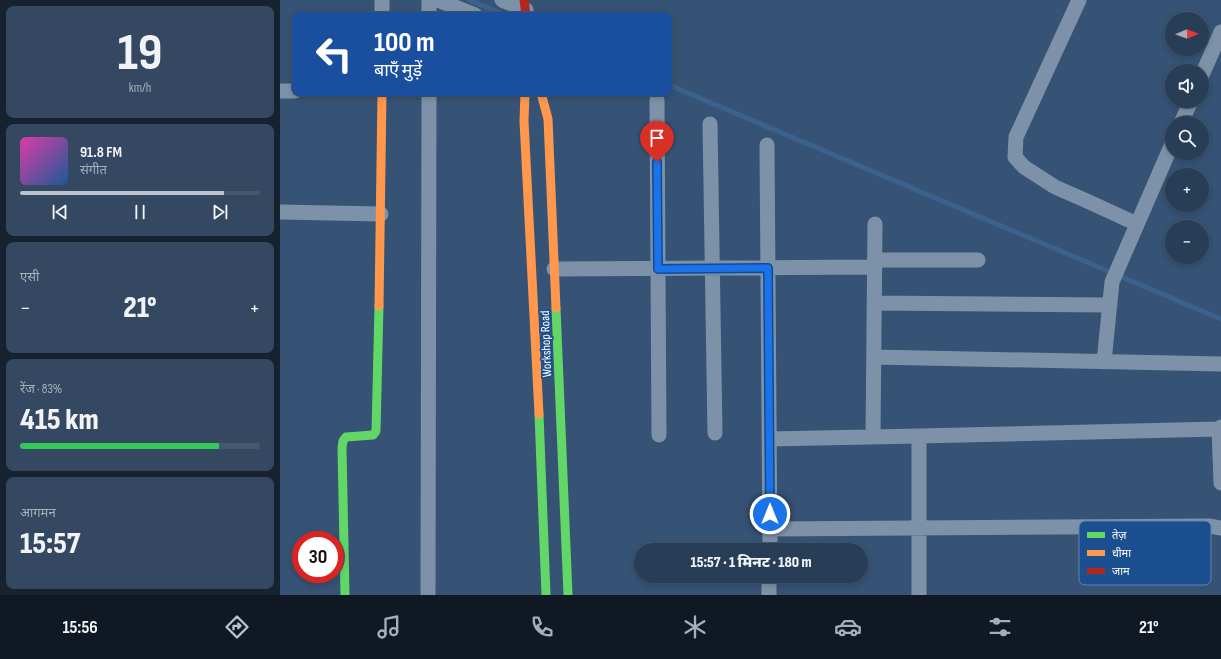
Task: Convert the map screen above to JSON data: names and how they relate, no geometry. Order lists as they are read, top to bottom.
{
  "streets": {
    "main road": ["Workshop Road"]
  },
  "legend": ["तेज़", "धीमा", "जाम"],
  "north": "right",
  "page": {
    "tile": [
      ["19", "km/h"],
      "एसी",
      ["रेंज · 83%", "415 km"],
      ["आगमन", "15:57"]
    ],
    "map_buttons": ["+", "−"],
    "turn": ["100 m", "बाएँ मुड़ें"],
    "song": ["91.8 FM", "संगीत"],
    "heat": ["−", "21°", "+"],
    "limit": "30",
    "trip": "15:57 · 1 मिनट · 180 m",
    "tabs": ["15:56", "21°"]
  }
}
